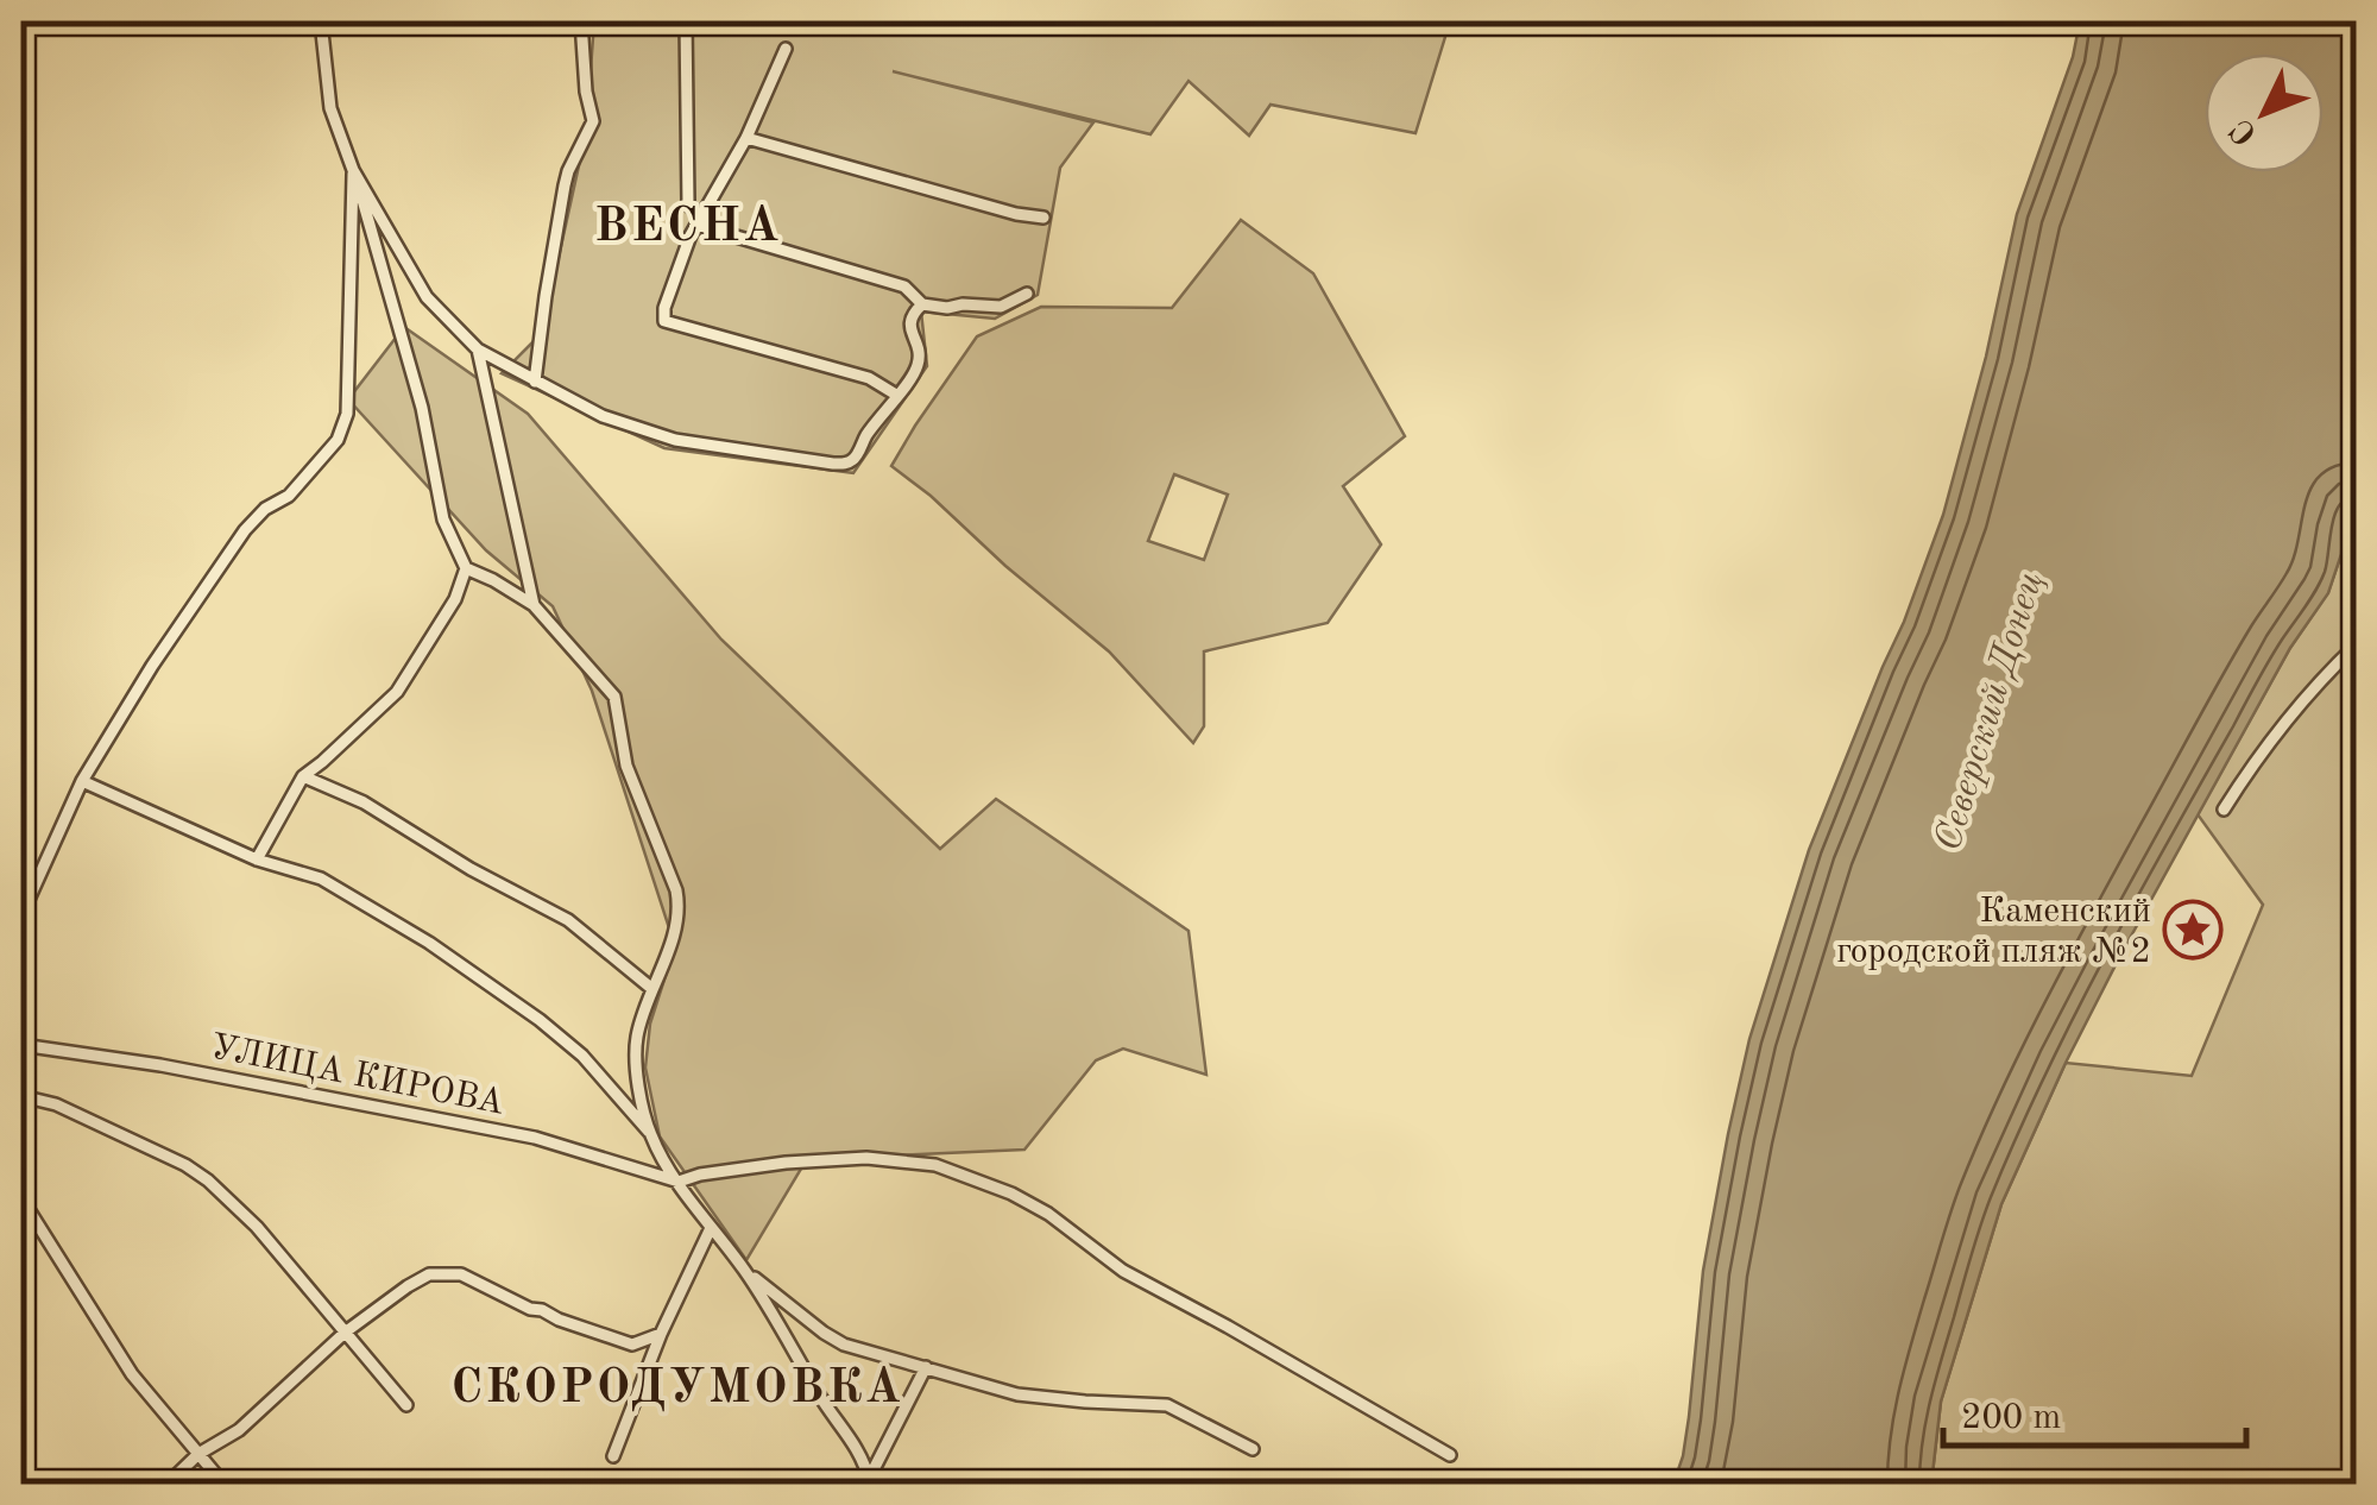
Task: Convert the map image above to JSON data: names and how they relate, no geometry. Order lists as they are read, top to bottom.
{
  "streets": {
    "street": ["УЛИЦА КИРОВА"]
  },
  "districts": ["ВЕСНА", "СКОРОДУМОВКА"],
  "water": ["Северский Донец"],
  "places": {
    "place": ["Каменский городской пляж №2"]
  },
  "scale_bar": "200 m",
  "north": "bottom left"
}
